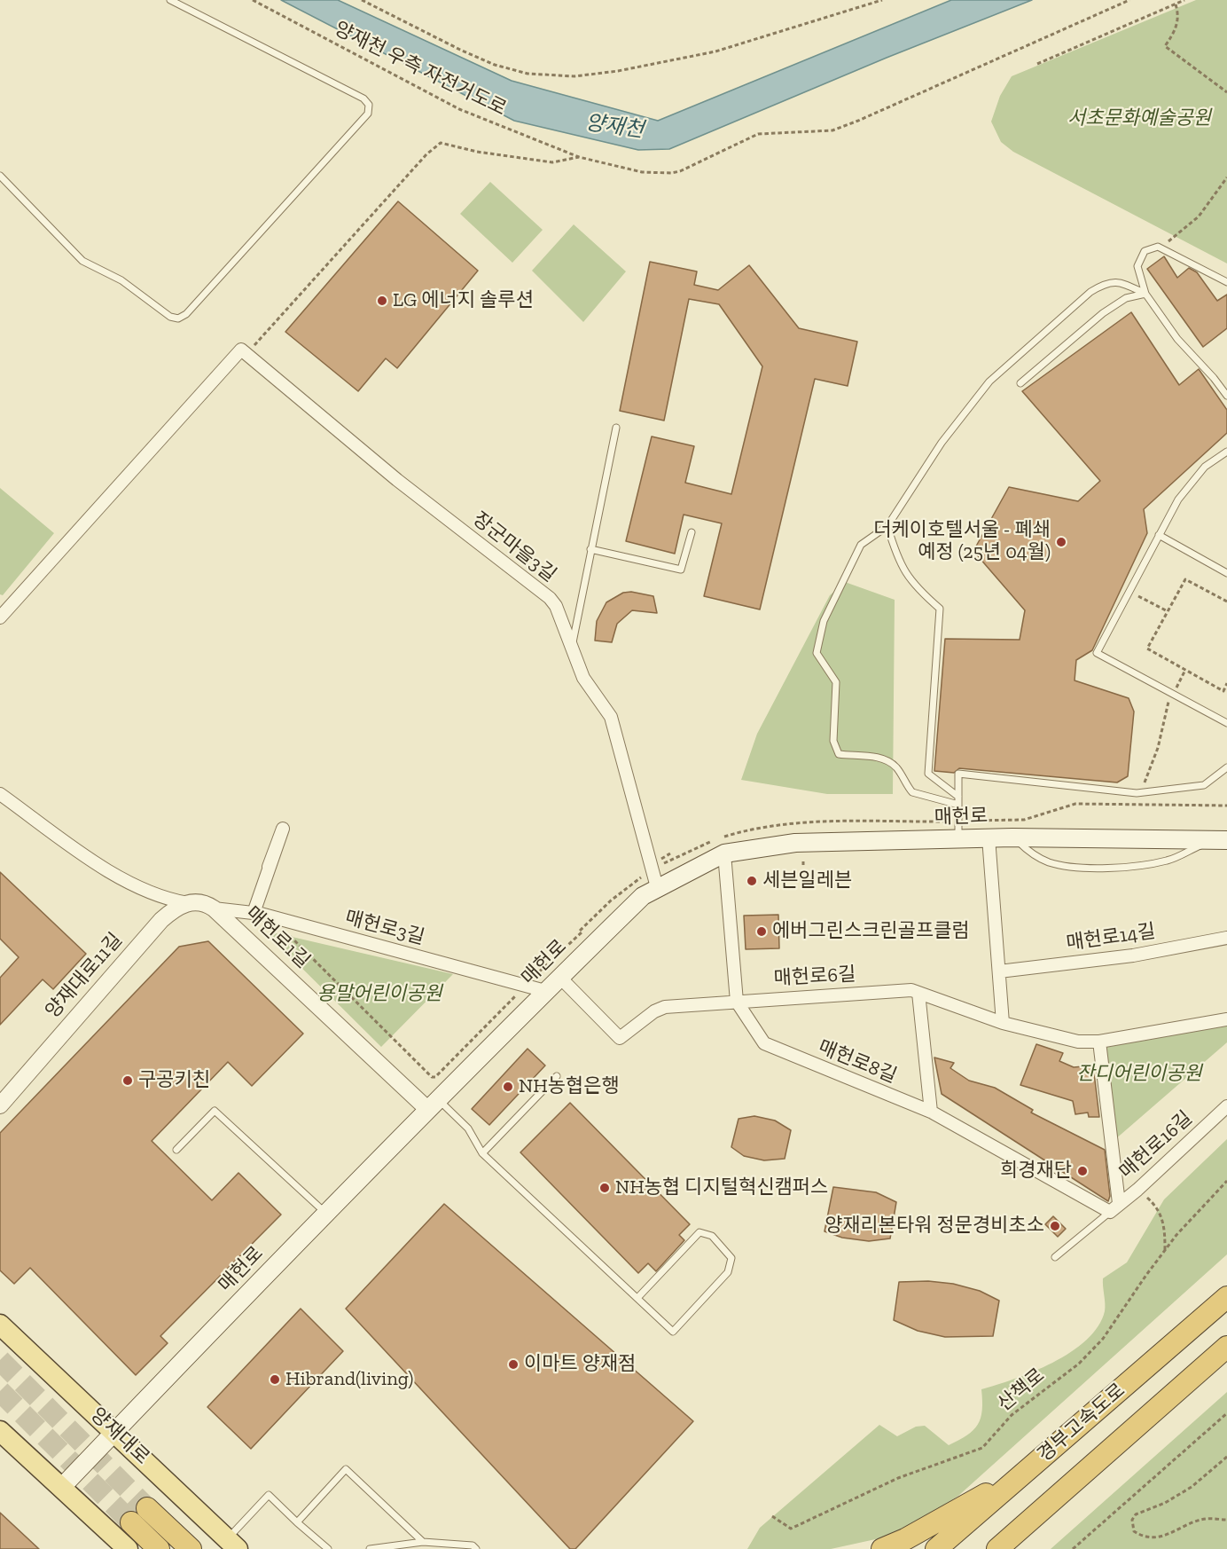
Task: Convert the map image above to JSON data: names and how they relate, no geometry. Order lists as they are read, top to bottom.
{
  "streets": {
    "highway": ["경부고속도로"],
    "main road": ["매헌로", "양재대로"],
    "street": [
      "장군마을3길",
      "매헌로3길",
      "매헌로1길",
      "매헌로14길",
      "양재대로11길",
      "매헌로6길",
      "매헌로8길",
      "매헌로16길"
    ],
    "path": ["양재천 우측 자전거도로", "산책로"]
  },
  "crossings": [
    ["장군마을3길", "매헌로"],
    ["매헌로", "매헌로3길"],
    ["매헌로", "매헌로1길"],
    ["매헌로", "매헌로6길"],
    ["매헌로", "매헌로8길"],
    ["매헌로", "양재대로"],
    ["매헌로3길", "매헌로1길"],
    ["매헌로6길", "매헌로8길"],
    ["매헌로8길", "매헌로16길"]
  ],
  "water": ["양재천"],
  "parks": ["서초문화예술공원", "용말어린이공원", "잔디어린이공원"],
  "places": [
    "LG 에너지 솔루션",
    "더케이호텔서울 - 폐쇄 예정 (25년 04월)",
    "세븐일레븐",
    "에버그린스크린골프클럼",
    "구공키친",
    "NH농협은행",
    "희경재단",
    "NH농협 디지털혁신캠퍼스",
    "양재리본타워 정문경비초소",
    "이마트 양재점",
    "Hibrand(living)"
  ]
}
